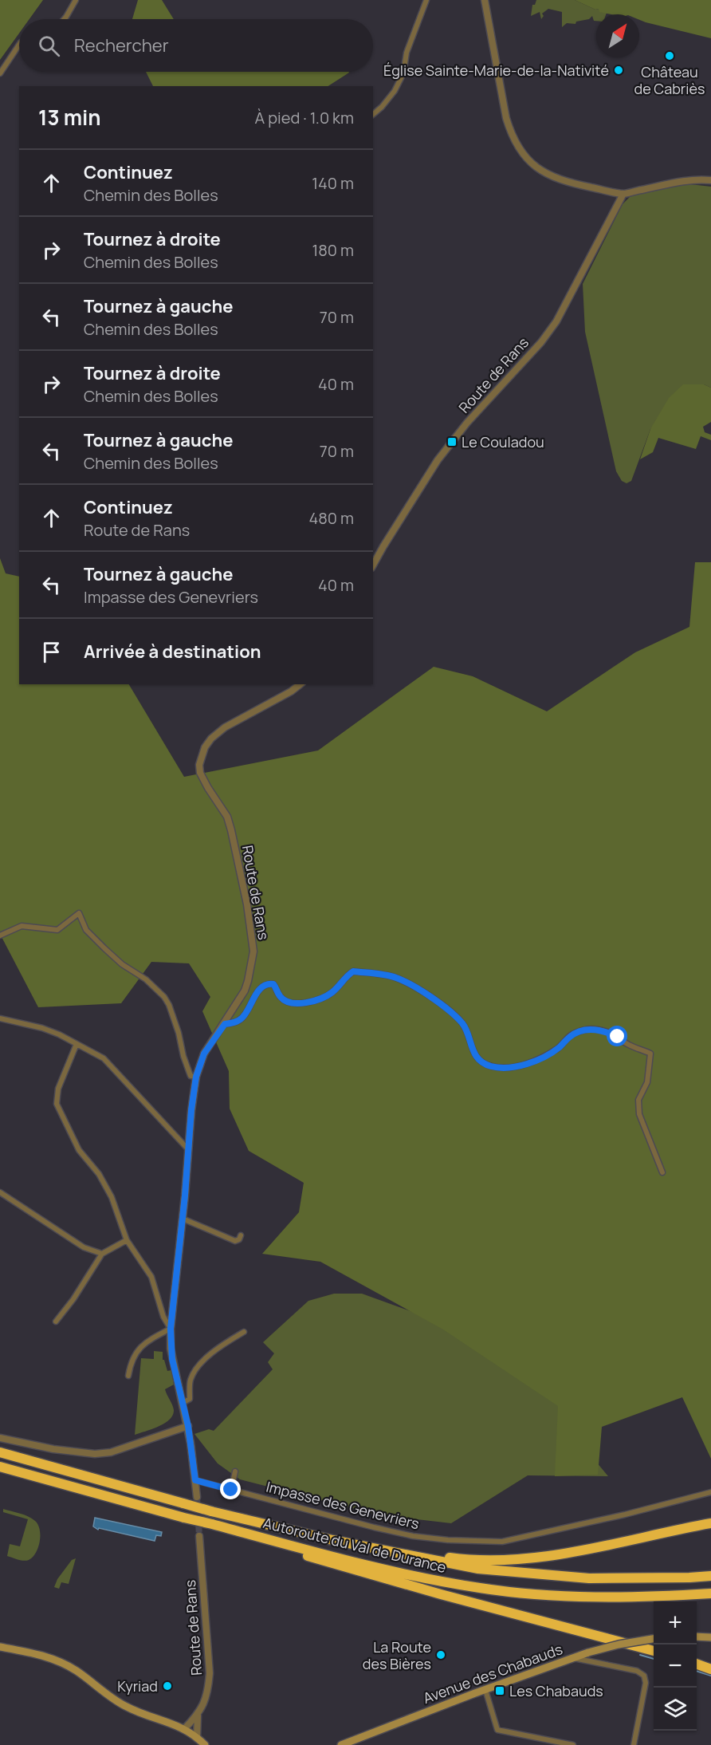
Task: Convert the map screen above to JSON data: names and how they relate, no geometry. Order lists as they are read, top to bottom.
{
  "streets": {
    "highway": ["Autoroute du Val de Durance"],
    "main road": ["Avenue des Chabauds"],
    "street": ["Route de Rans", "Impasse des Genevriers"]
  },
  "crossings": [
    ["Route de Rans", "Impasse des Genevriers"]
  ],
  "places": {
    "other": [
      "Château de Cabriès",
      "Église Sainte-Marie-de-la-Nativité",
      "La Route des Bières",
      "Kyriad"
    ],
    "transit": ["Le Couladou", "Les Chabauds"]
  },
  "north": "top right",
  "page": {
    "search": "Rechercher",
    "heading": ["13 min", "À pied · 1.0 km"],
    "list": [
      ["Continuez", "Chemin des Bolles", "140 m"],
      ["Tournez à droite", "Chemin des Bolles", "180 m"],
      ["Tournez à gauche", "Chemin des Bolles", "70 m"],
      ["Tournez à droite", "Chemin des Bolles", "40 m"],
      ["Tournez à gauche", "Chemin des Bolles", "70 m"],
      ["Continuez", "Route de Rans", "480 m"],
      ["Tournez à gauche", "Impasse des Genevriers", "40 m"],
      "Arrivée à destination"
    ],
    "map_buttons": ["+", "−"]
  }
}
